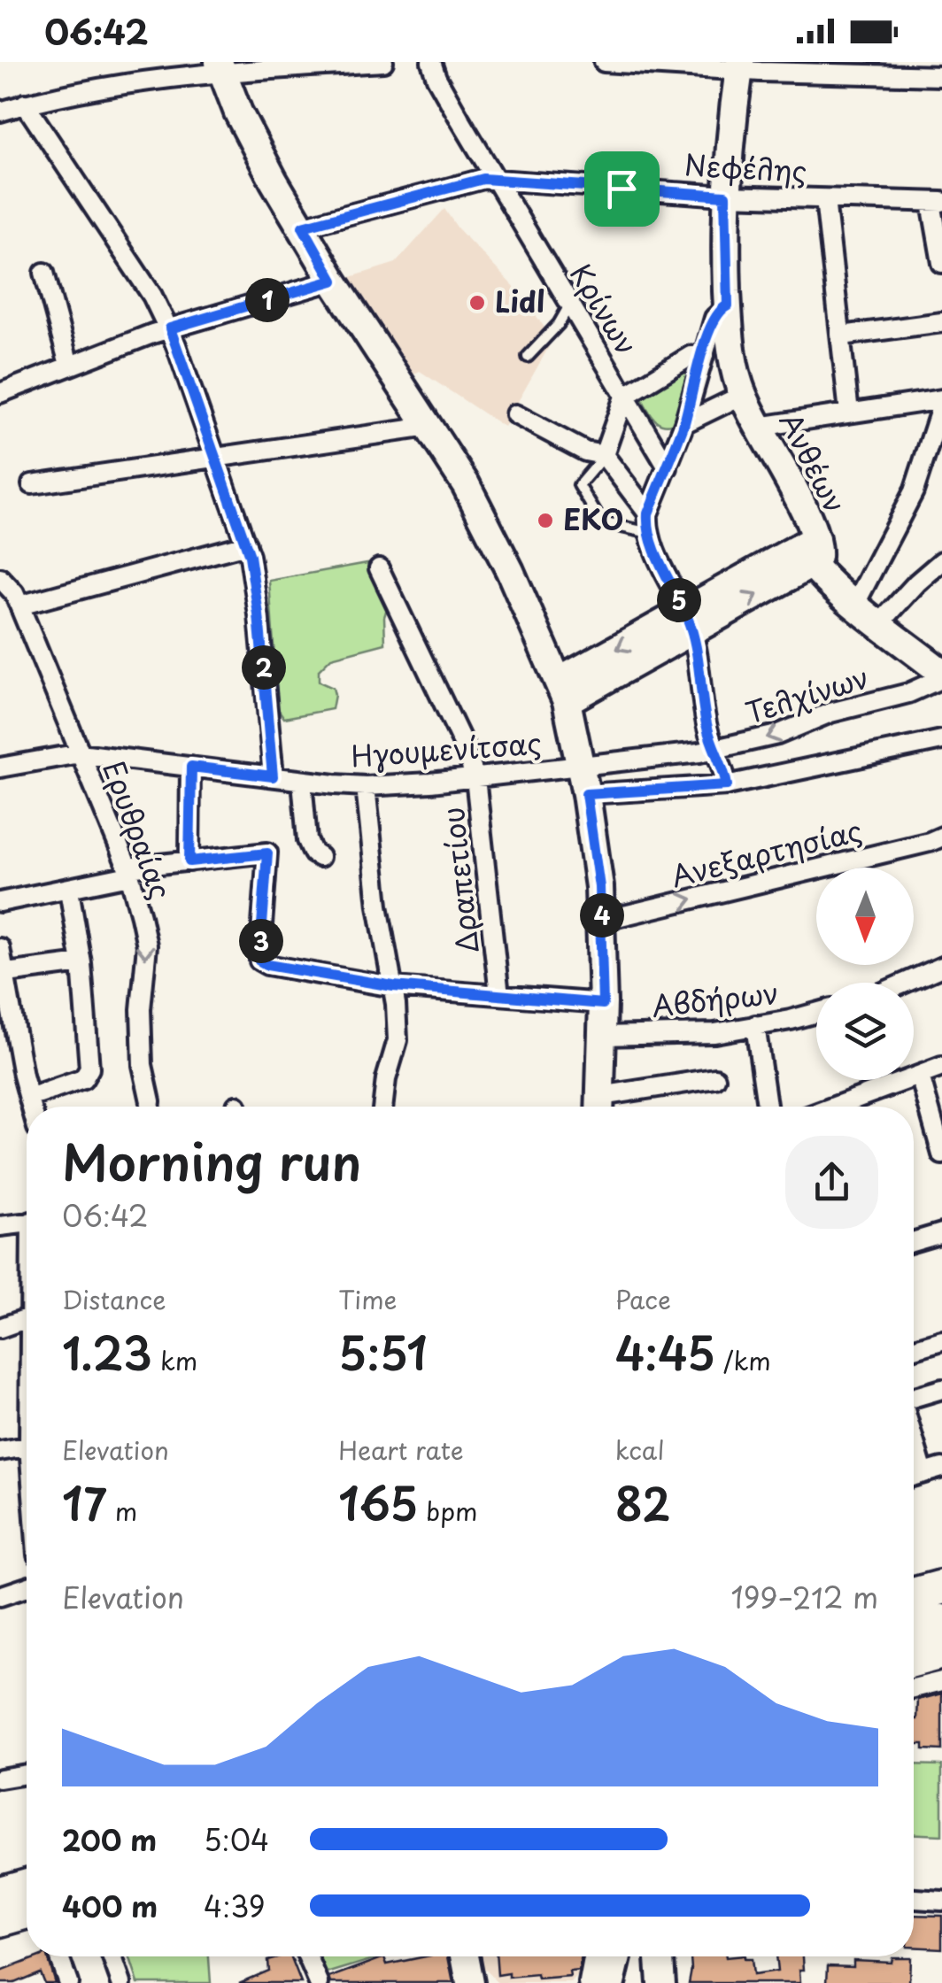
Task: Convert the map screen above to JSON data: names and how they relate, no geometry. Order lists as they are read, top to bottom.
{
  "streets": {
    "main road": ["Ανθέων"],
    "street": [
      "Νεφέλης",
      "Κρίνων",
      "Τελχίνων",
      "Ηγουμενίτσας",
      "Ερυθραίας",
      "Ανεξαρτησίας",
      "Δραπετίου",
      "Αβδήρων"
    ]
  },
  "crossings": [
    ["Νεφέλης", "Κρίνων"],
    ["Νεφέλης", "Ανθέων"],
    ["Τελχίνων", "Ηγουμενίτσας"],
    ["Ηγουμενίτσας", "Ερυθραίας"],
    ["Ηγουμενίτσας", "Δραπετίου"]
  ],
  "places": ["Lidl", "EKO"],
  "north": "bottom",
  "page": {
    "status": "06:42",
    "pins": [
      "1",
      "5",
      "2",
      "4",
      "3"
    ],
    "heading": ["Morning run", "06:42"],
    "stats": [
      ["Distance", "1.23 km"],
      ["Time", "5:51"],
      ["Pace", "4:45 /km"],
      ["Elevation", "17 m"],
      ["Heart rate", "165 bpm"],
      ["kcal", "82"]
    ],
    "chart": ["Elevation", "199–212 m"],
    "list": [
      {
        "name": "200 m",
        "note": "5:04"
      },
      {
        "name": "400 m",
        "note": "4:39"
      }
    ]
  }
}
